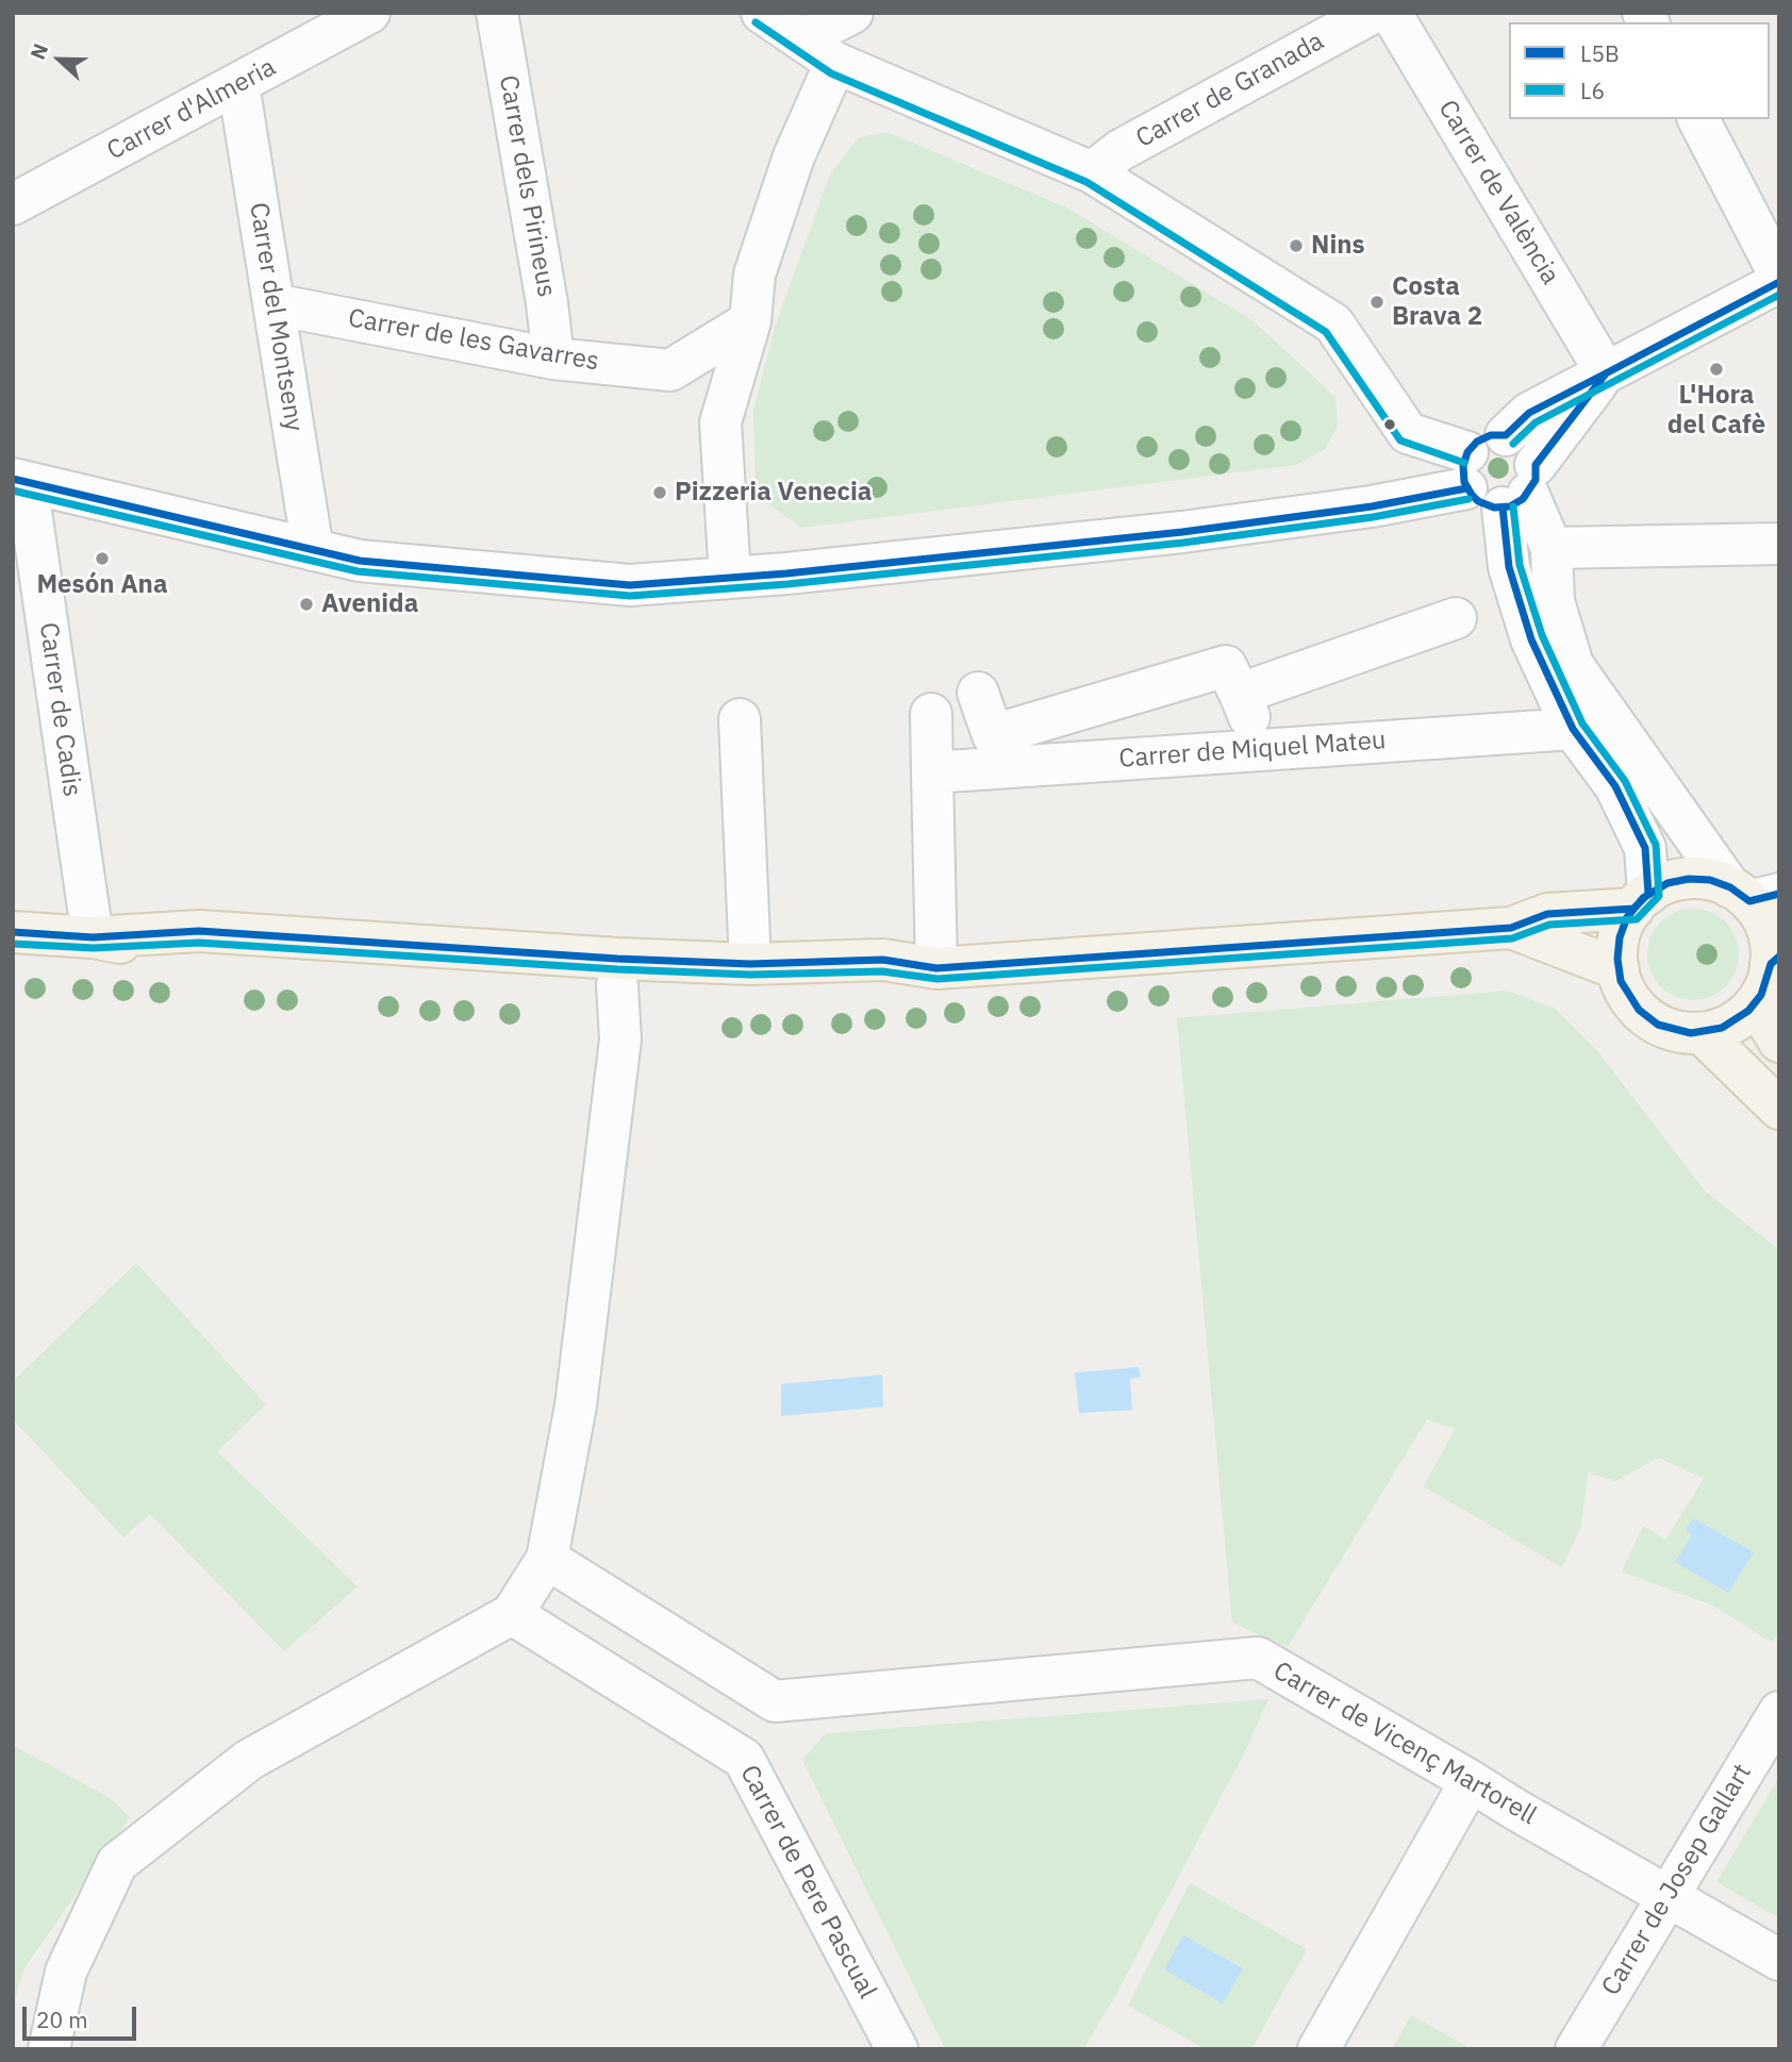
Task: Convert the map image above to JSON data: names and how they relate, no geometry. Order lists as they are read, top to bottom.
{
  "streets": {
    "street": [
      "Carrer de Granada",
      "Carrer d'Almeria",
      "Carrer dels Pirineus",
      "Carrer de València",
      "Carrer del Montseny",
      "Carrer de les Gavarres",
      "Carrer de Cadis",
      "Carrer de Miquel Mateu",
      "Carrer de Vicenç Martorell",
      "Carrer de Josep Gallart",
      "Carrer de Pere Pascual"
    ]
  },
  "crossings": [
    ["Carrer d'Almeria", "Carrer del Montseny"],
    ["Carrer dels Pirineus", "Carrer de les Gavarres"],
    ["Carrer del Montseny", "Carrer de les Gavarres"],
    ["Carrer de Vicenç Martorell", "Carrer de Josep Gallart"]
  ],
  "places": [
    "Nins",
    "Costa Brava 2",
    "L'Hora del Cafè",
    "Pizzeria Venecia",
    "Mesón Ana",
    "Avenida"
  ],
  "lines": ["transit line L6", "transit line L5B"],
  "legend": ["L5B", "L6"],
  "scale_bar": "20 m",
  "north": "left"
}
